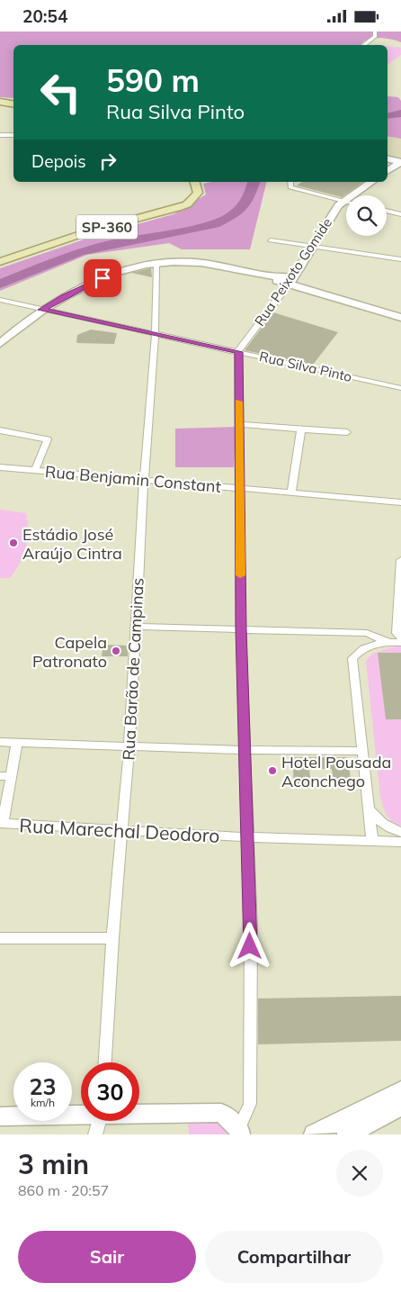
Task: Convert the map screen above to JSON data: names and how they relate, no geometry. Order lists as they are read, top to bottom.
{
  "streets": {
    "main road": ["SP-360"],
    "street": [
      "Rua Peixoto Gomide",
      "Rua Silva Pinto",
      "Rua Benjamin Constant",
      "Rua Barão de Campinas",
      "Rua Marechal Deodoro"
    ]
  },
  "crossings": [
    ["Rua Peixoto Gomide", "Rua Silva Pinto"],
    ["Rua Silva Pinto", "Rua Barão de Campinas"],
    ["Rua Benjamin Constant", "Rua Barão de Campinas"],
    ["Rua Barão de Campinas", "Rua Marechal Deodoro"]
  ],
  "places": ["Estádio José Araújo Cintra", "Capela Patronato", "Hotel Pousada Aconchego"],
  "page": {
    "status": "20:54",
    "turn": ["590 m", "Rua Silva Pinto"],
    "then": "Depois",
    "speed": "23 km/h",
    "limit": "30",
    "heading": ["3 min", "860 m · 20:57"],
    "buttons": ["Sair", "Compartilhar"]
  }
}
